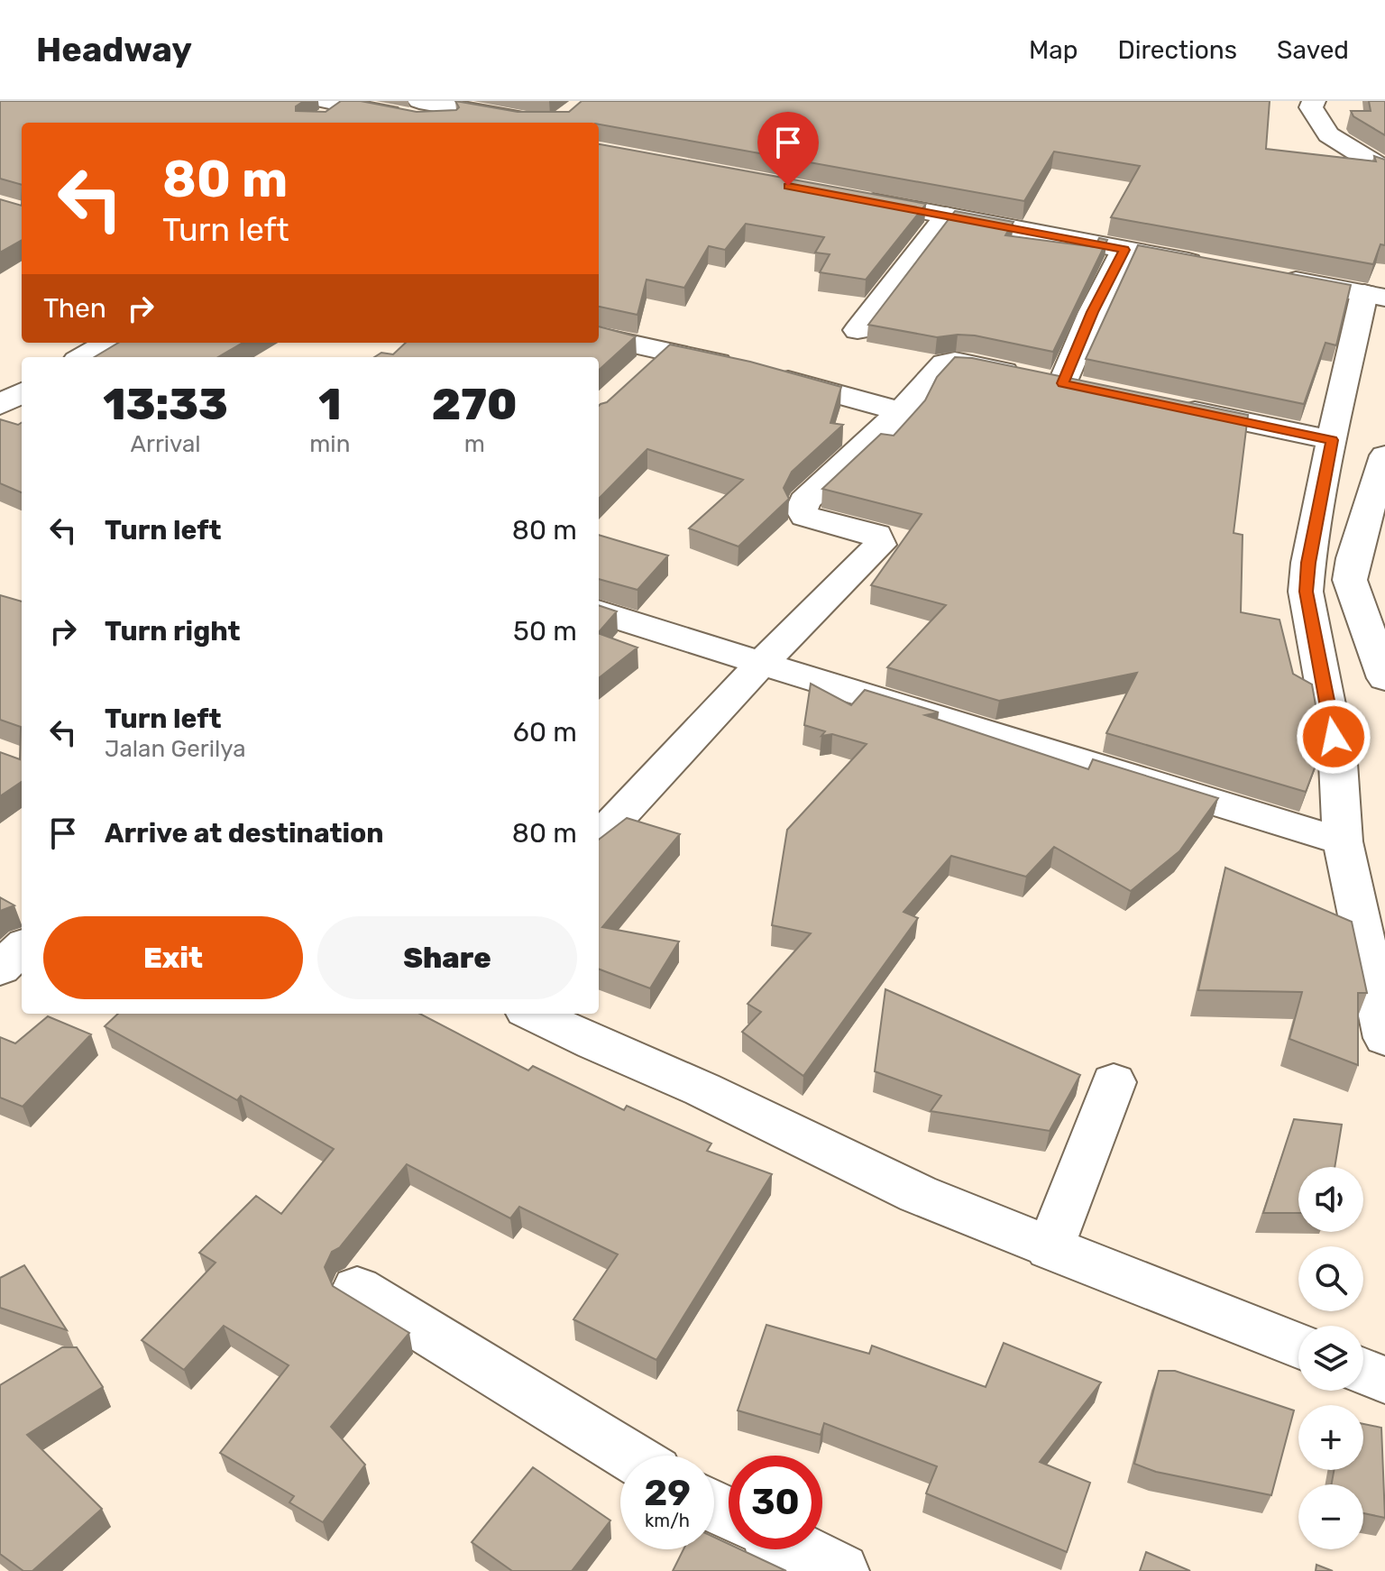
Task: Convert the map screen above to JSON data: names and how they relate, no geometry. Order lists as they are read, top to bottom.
{
  "page": {
    "header": "Headway",
    "nav": ["Map", "Directions", "Saved"],
    "turn": ["80 m", "Turn left"],
    "then": "Then",
    "eta": [
      "13:33",
      "Arrival",
      "1",
      "min",
      "270",
      "m"
    ],
    "list": [
      {
        "name": "Turn left",
        "value": "80 m"
      },
      {
        "name": "Turn right",
        "value": "50 m"
      },
      {
        "name": "Turn left",
        "note": "Jalan Gerilya",
        "value": "60 m"
      },
      {
        "name": "Arrive at destination",
        "value": "80 m"
      }
    ],
    "buttons": ["Exit", "Share"],
    "map_buttons": ["+", "−"],
    "speed": "29 km/h",
    "limit": "30"
  }
}
